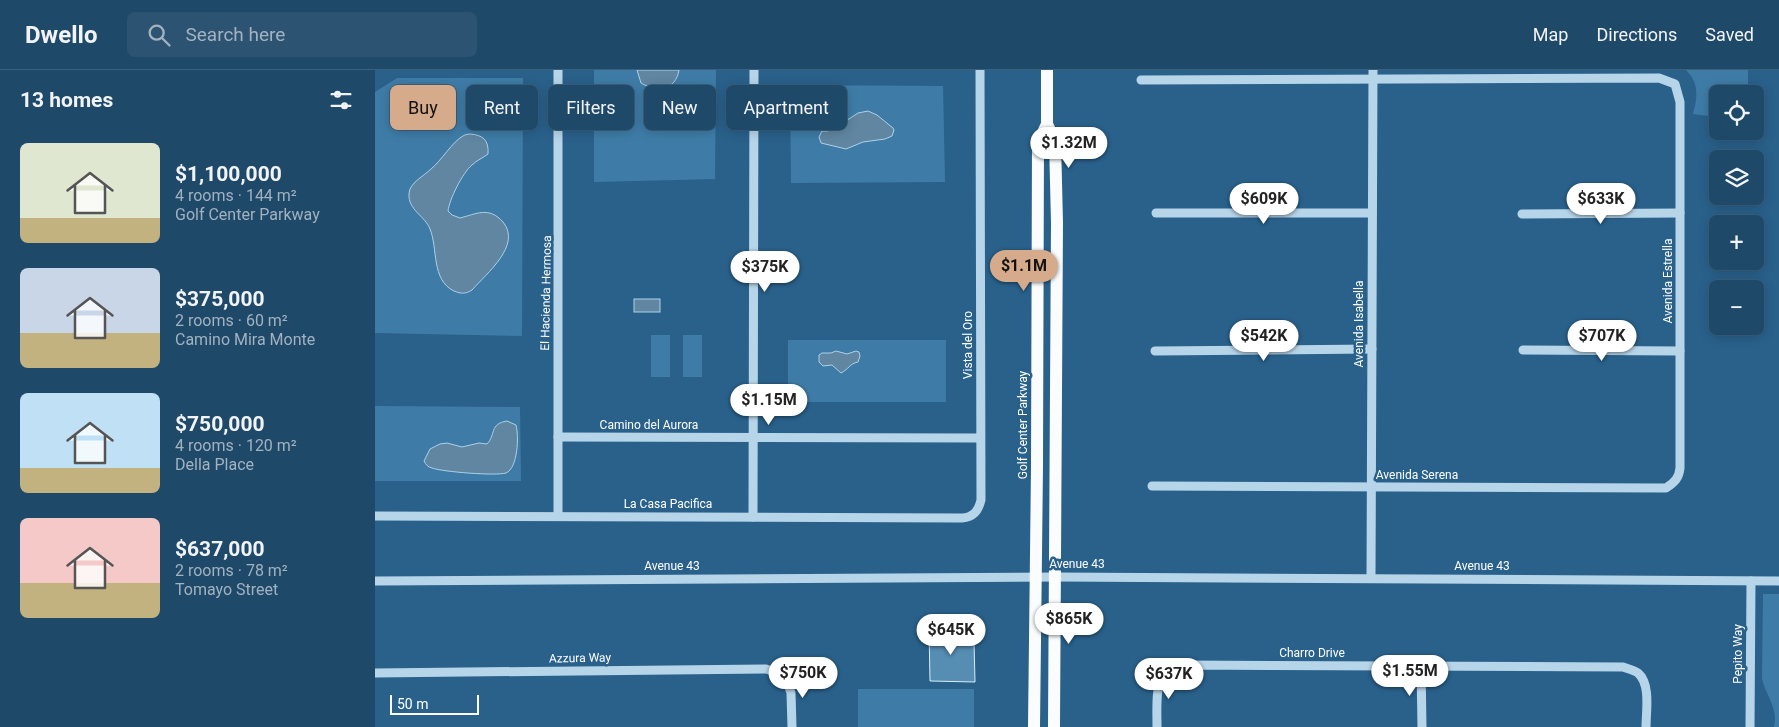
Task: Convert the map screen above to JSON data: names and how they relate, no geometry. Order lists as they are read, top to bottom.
{
  "streets": {
    "main road": ["Golf Center Parkway"],
    "street": [
      "Avenida Estrella",
      "El Hacienda Hermosa",
      "Avenida Isabella",
      "Vista del Oro",
      "Camino del Aurora",
      "Avenida Serena",
      "La Casa Pacifica",
      "Avenue 43",
      "Charro Drive",
      "Pepito Way",
      "Azzura Way"
    ]
  },
  "crossings": [
    ["Avenida Estrella", "Avenida Isabella"],
    ["Avenida Estrella", "Avenida Serena"],
    ["El Hacienda Hermosa", "Camino del Aurora"],
    ["El Hacienda Hermosa", "La Casa Pacifica"],
    ["Avenida Isabella", "Avenida Serena"],
    ["Avenida Isabella", "Avenue 43"],
    ["Vista del Oro", "Camino del Aurora"],
    ["Vista del Oro", "La Casa Pacifica"],
    ["Golf Center Parkway", "Avenue 43"],
    ["Avenue 43", "Pepito Way"]
  ],
  "scale_bar": "50 m",
  "page": {
    "header": "Dwello",
    "search": "Search here",
    "nav": ["Map", "Directions", "Saved"],
    "heading": "13 homes",
    "map_buttons": ["+", "−"],
    "chip": [
      "Buy",
      "Rent",
      "Filters",
      "New",
      "Apartment"
    ],
    "price": [
      "$1.32M",
      "$609K",
      "$633K",
      "$1.1M",
      "$375K",
      "$542K",
      "$707K",
      "$1.15M",
      "$865K",
      "$645K",
      "$1.55M",
      "$750K",
      "$637K"
    ],
    "list": [
      {
        "name": "$1,100,000",
        "note": "4 rooms · 144 m² · Golf Center Parkway"
      },
      {
        "name": "$375,000",
        "note": "2 rooms · 60 m² · Camino Mira Monte"
      },
      {
        "name": "$750,000",
        "note": "4 rooms · 120 m² · Della Place"
      },
      {
        "name": "$637,000",
        "note": "2 rooms · 78 m² · Tomayo Street"
      }
    ],
    "scale": "50 m"
  }
}
